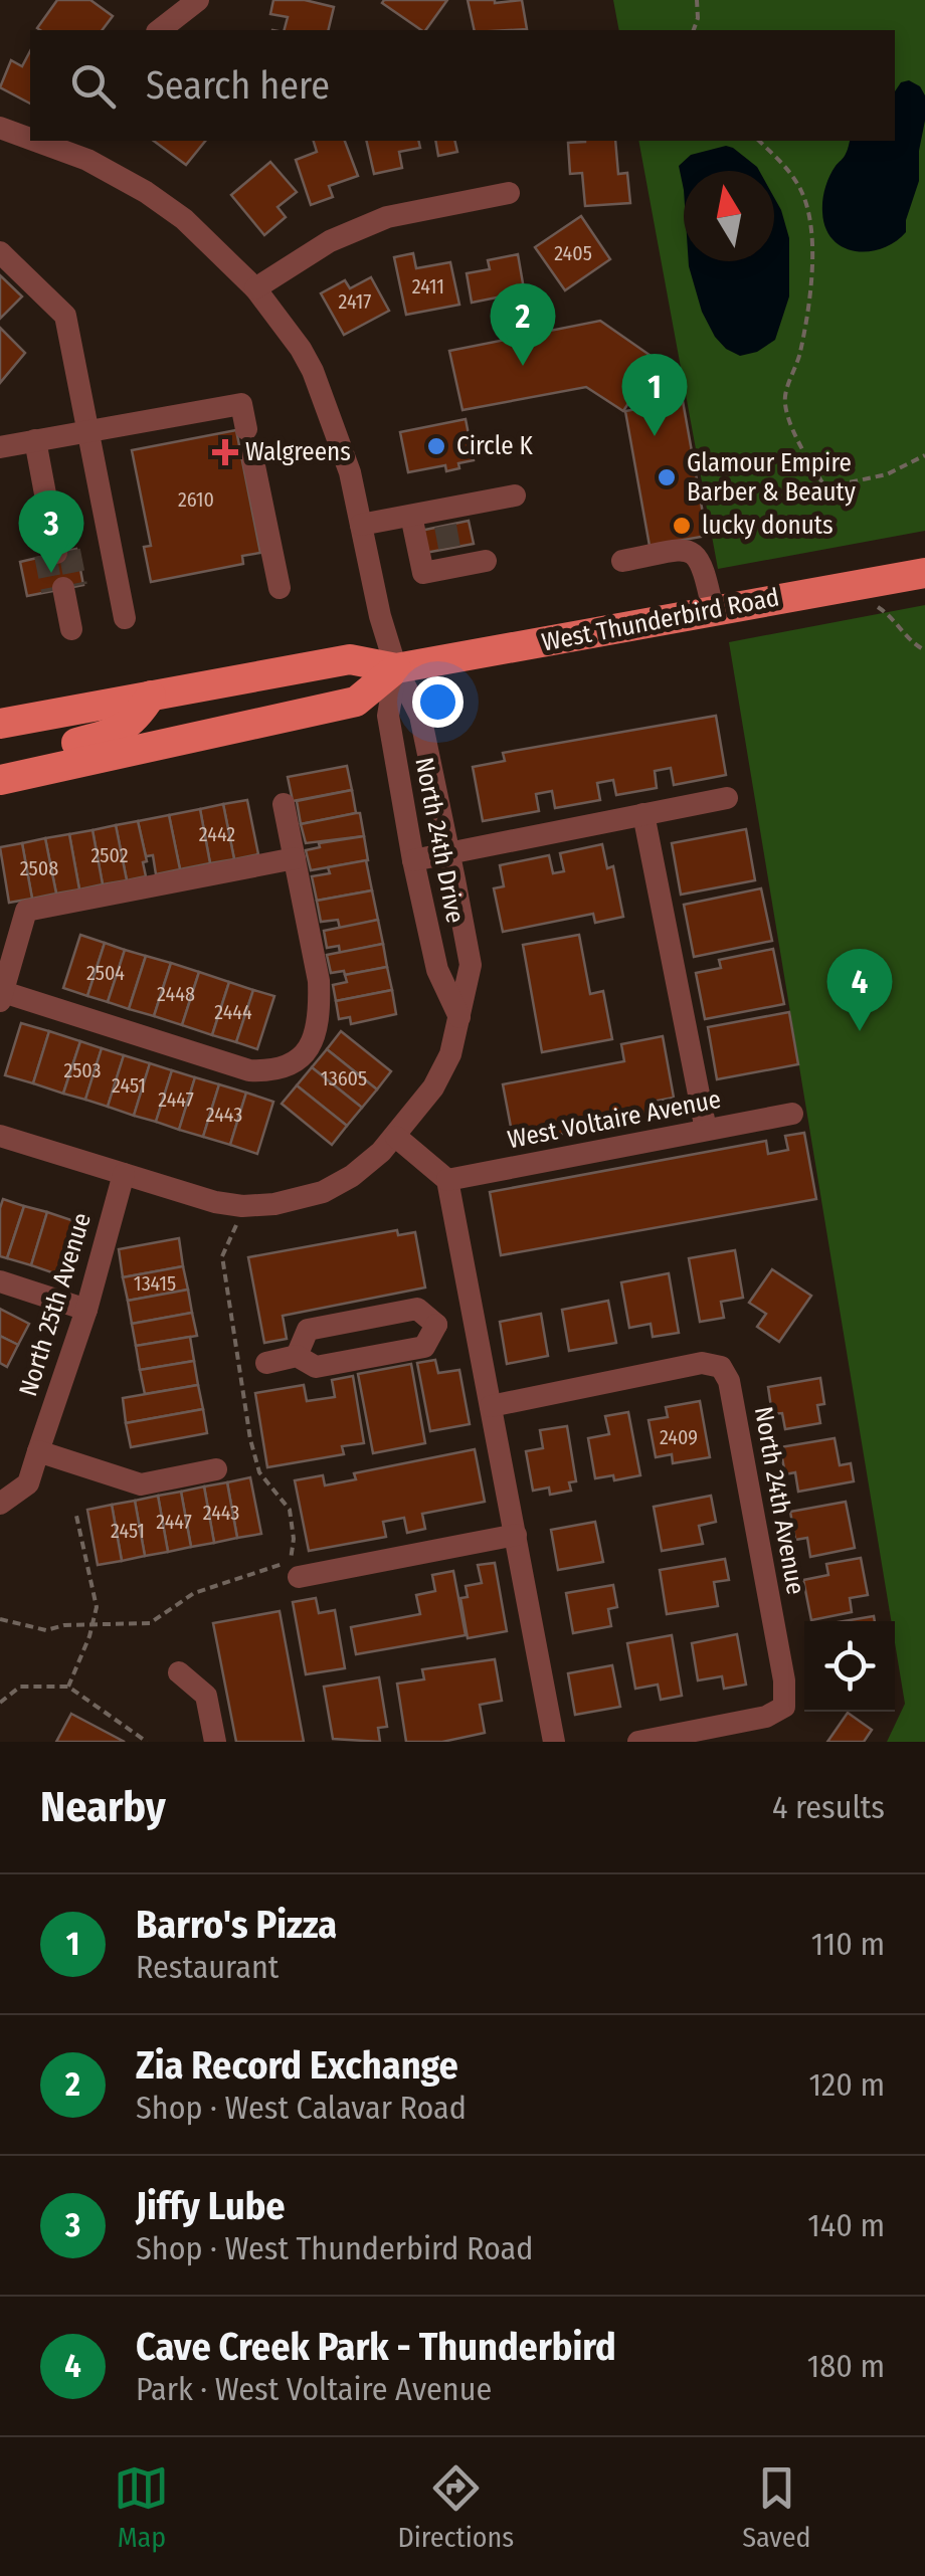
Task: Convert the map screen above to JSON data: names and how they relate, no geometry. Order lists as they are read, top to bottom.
{
  "streets": {
    "main road": ["West Thunderbird Road"],
    "street": [
      "North 24th Drive",
      "West Voltaire Avenue",
      "North 25th Avenue",
      "North 24th Avenue"
    ]
  },
  "crossings": [
    ["West Thunderbird Road", "North 24th Drive"],
    ["North 24th Drive", "North 25th Avenue"]
  ],
  "places": {
    "other": ["Circle K", "Glamour Empire Barber & Beauty", "lucky donuts"],
    "health": ["Walgreens"]
  },
  "house_numbers": [
    "2405",
    "2411",
    "2417",
    "2610",
    "2442",
    "2502",
    "2508",
    "2504",
    "2448",
    "2444",
    "2503",
    "13605",
    "2451",
    "2447",
    "2443",
    "13415",
    "2409",
    "2443",
    "2447",
    "2451"
  ],
  "north": "top",
  "page": {
    "search": "Search here",
    "pins": [
      "2",
      "1",
      "3",
      "4"
    ],
    "heading": ["Nearby", "4 results"],
    "list": [
      {
        "mark": "1",
        "name": "Barro's Pizza",
        "note": "Restaurant",
        "value": "110 m"
      },
      {
        "mark": "2",
        "name": "Zia Record Exchange",
        "note": "Shop · West Calavar Road",
        "value": "120 m"
      },
      {
        "mark": "3",
        "name": "Jiffy Lube",
        "note": "Shop · West Thunderbird Road",
        "value": "140 m"
      },
      {
        "mark": "4",
        "name": "Cave Creek Park - Thunderbird",
        "note": "Park · West Voltaire Avenue",
        "value": "180 m"
      }
    ],
    "nav": ["Map", "Directions", "Saved"]
  }
}
